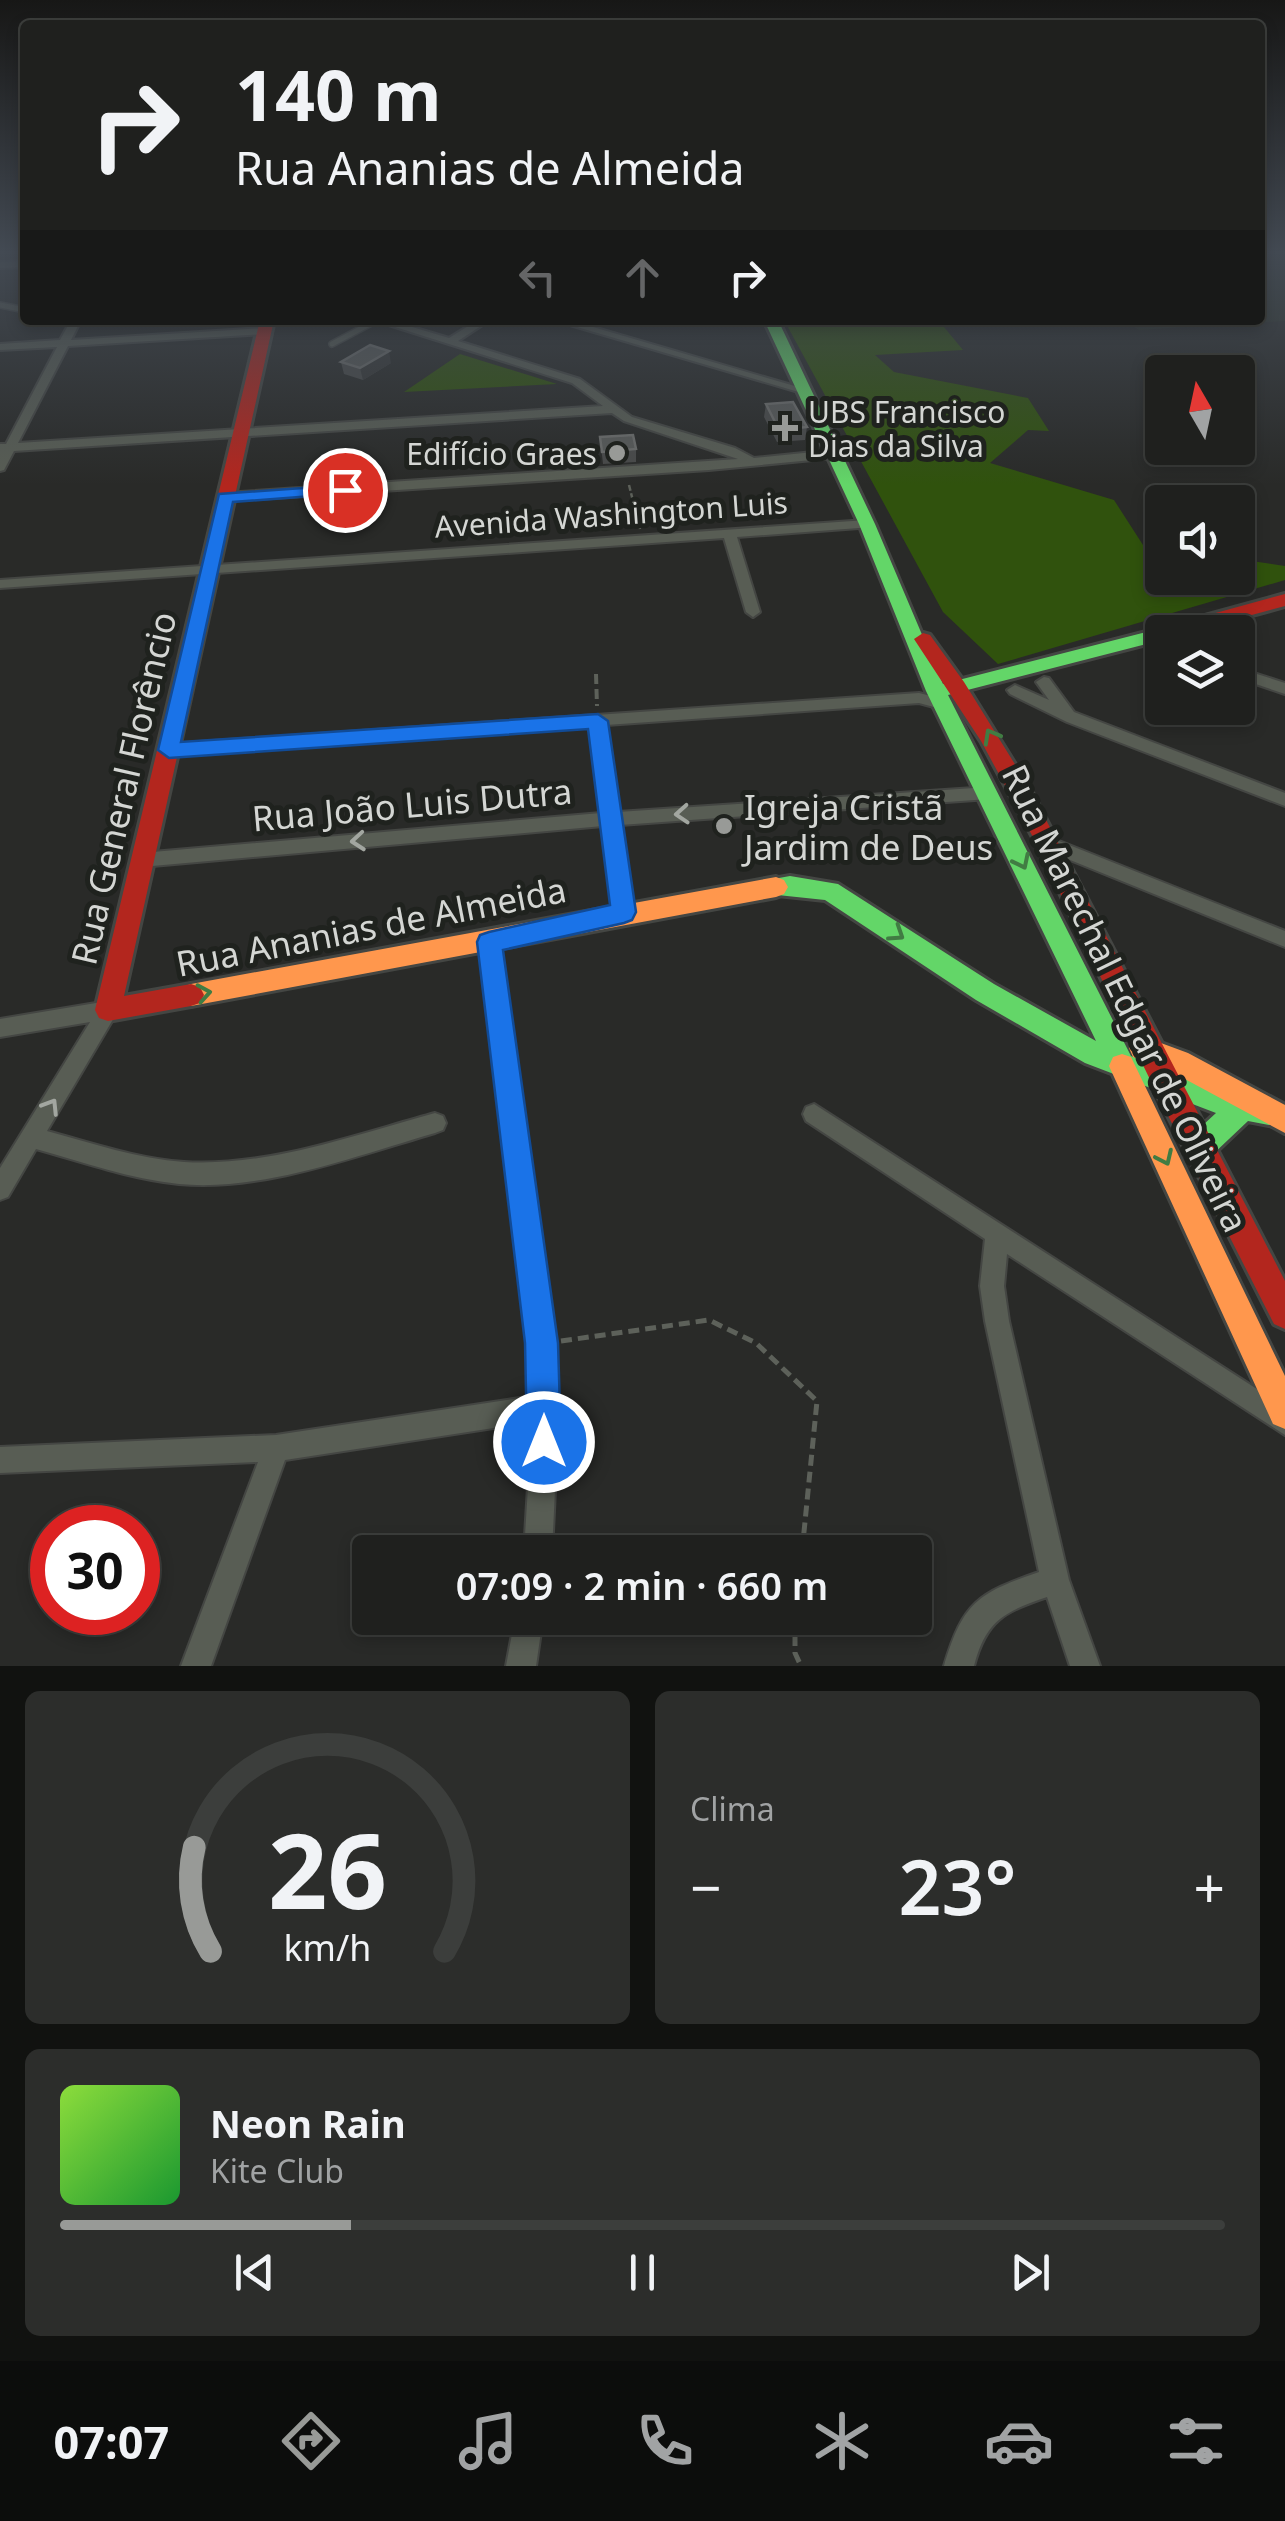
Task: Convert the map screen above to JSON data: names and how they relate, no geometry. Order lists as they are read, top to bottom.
{
  "streets": {
    "main road": ["Rua General Florêncio", "Rua Ananias de Almeida", "Rua Marechal Edgar de Oliveira"],
    "street": ["Avenida Washington Luis", "Rua João Luis Dutra"]
  },
  "crossings": [
    ["Avenida Washington Luis", "Rua General Florêncio"],
    ["Avenida Washington Luis", "Rua Marechal Edgar de Oliveira"],
    ["Rua General Florêncio", "Rua João Luis Dutra"],
    ["Rua General Florêncio", "Rua Ananias de Almeida"],
    ["Rua João Luis Dutra", "Rua Marechal Edgar de Oliveira"],
    ["Rua Ananias de Almeida", "Rua Marechal Edgar de Oliveira"]
  ],
  "one_way": ["Rua Ananias de Almeida"],
  "places": {
    "health": ["UBS Francisco Dias da Silva"],
    "other": ["Edifício Graes", "Igreja Cristã Jardim de Deus"]
  },
  "north": "top",
  "page": {
    "turn": ["140 m", "Rua Ananias de Almeida"],
    "limit": "30",
    "trip": "07:09 · 2 min · 660 m",
    "tile": "Clima",
    "heat": ["−", "23°", "+"],
    "song": ["Neon Rain", "Kite Club"],
    "tabs": "07:07",
    "gauge": ["26", "km/h"]
  }
}
